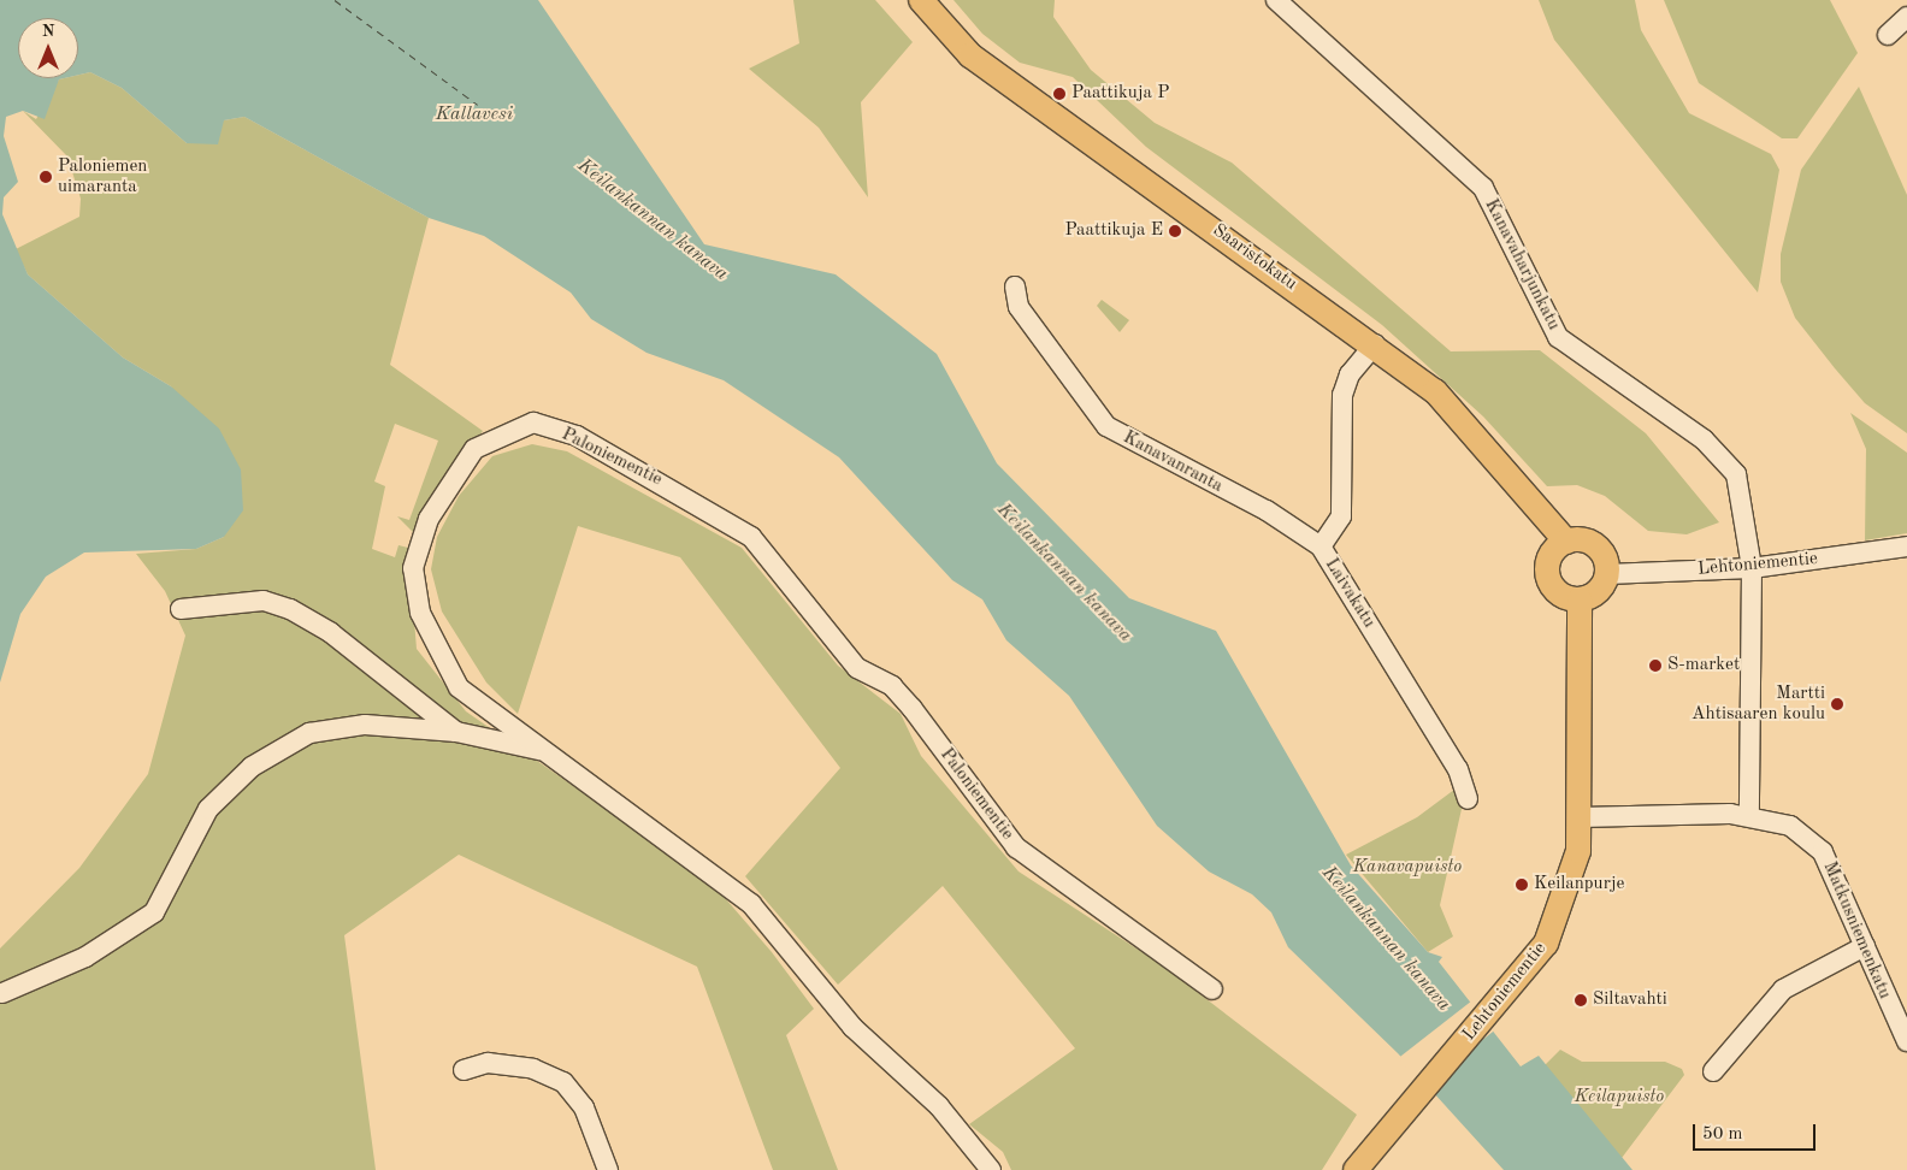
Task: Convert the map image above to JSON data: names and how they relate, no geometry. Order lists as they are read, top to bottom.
{
  "streets": {
    "main road": ["Saaristokatu", "Lehtoniementie"],
    "street": [
      "Kanavaharjunkatu",
      "Paloniementie",
      "Kanavanranta",
      "Laivakatu",
      "Matkusniemenkatu"
    ]
  },
  "crossings": [
    ["Saaristokatu", "Lehtoniementie"],
    ["Saaristokatu", "Laivakatu"],
    ["Kanavaharjunkatu", "Lehtoniementie"],
    ["Kanavaharjunkatu", "Matkusniemenkatu"],
    ["Kanavanranta", "Laivakatu"],
    ["Lehtoniementie", "Matkusniemenkatu"]
  ],
  "water": ["Kallavesi", "Keilankannan kanava"],
  "parks": ["Kanavapuisto", "Keilapuisto"],
  "places": [
    "Paattikuja P",
    "Paloniemen uimaranta",
    "Paattikuja E",
    "S-market",
    "Martti Ahtisaaren koulu",
    "Keilanpurje",
    "Siltavahti"
  ],
  "scale_bar": "50 m",
  "north": "top"
}
